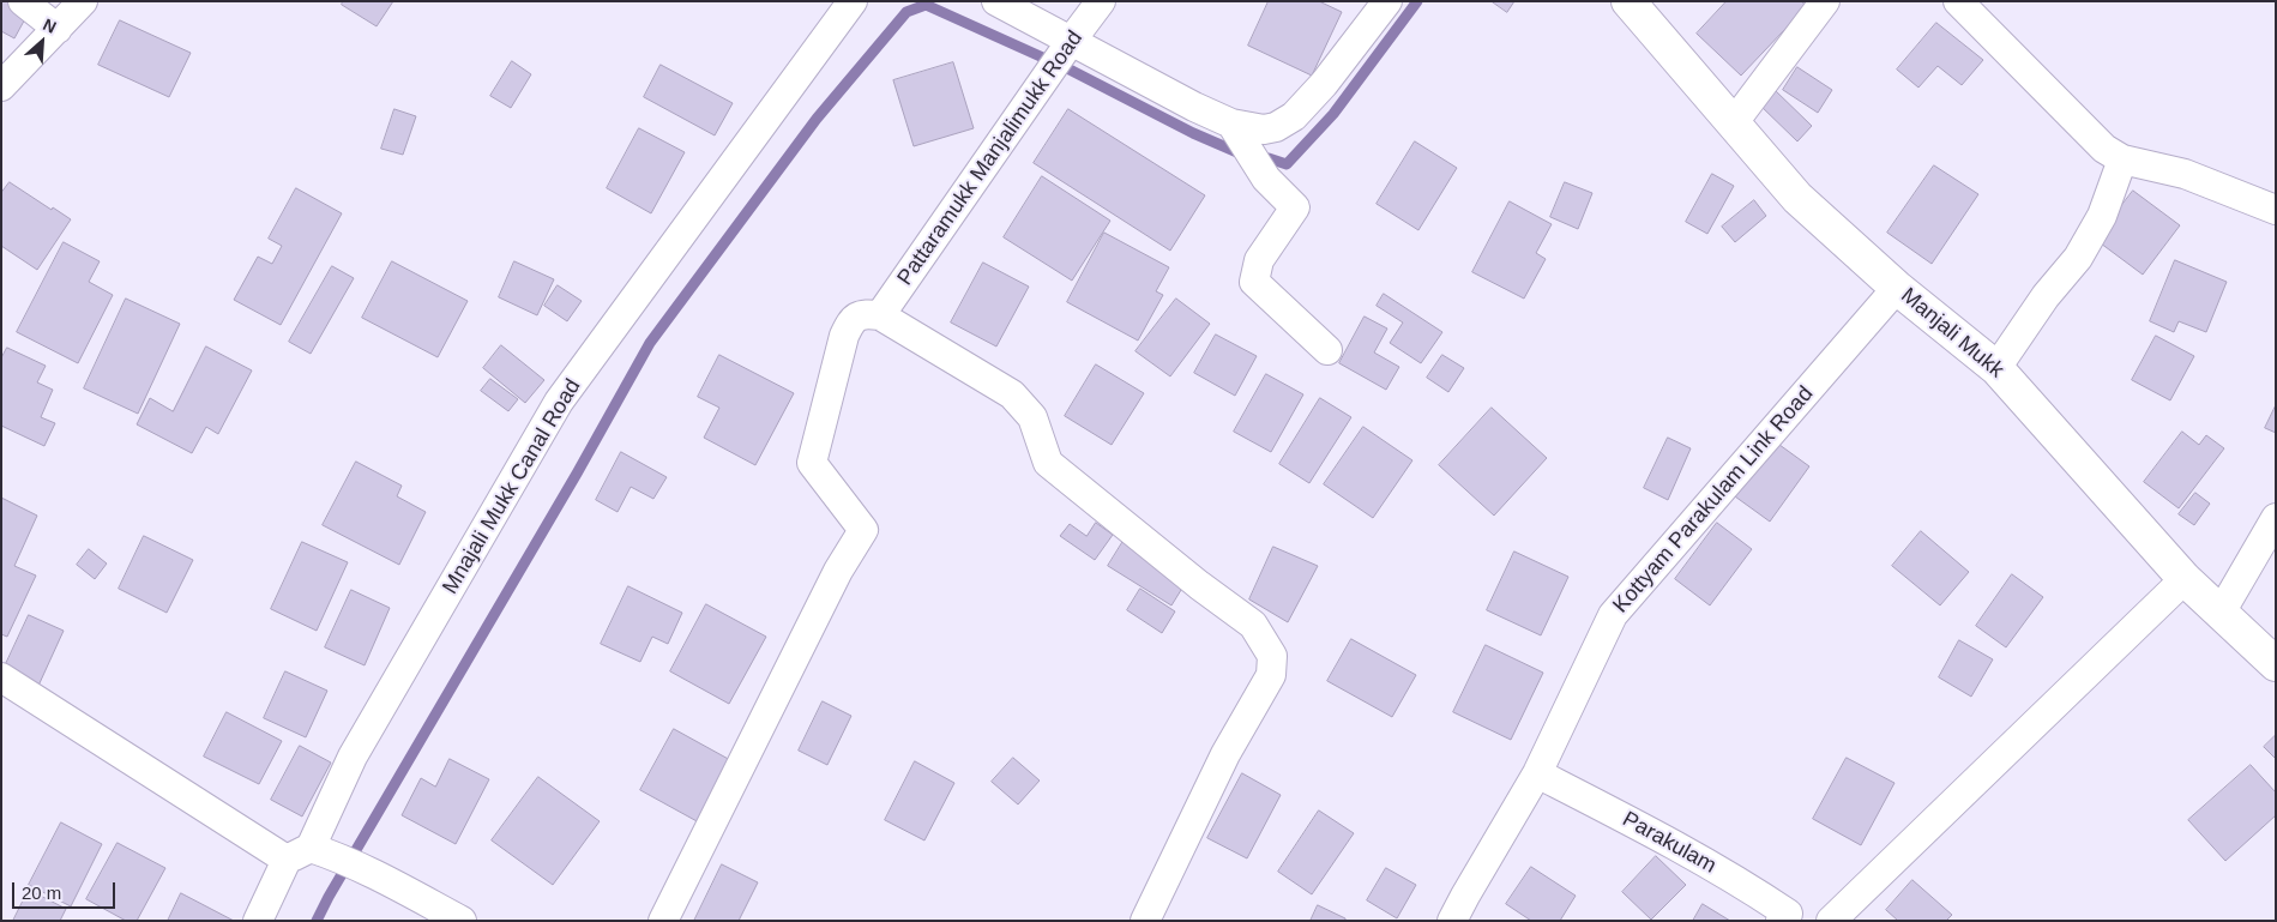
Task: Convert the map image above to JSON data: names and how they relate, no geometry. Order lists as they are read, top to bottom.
{
  "streets": {
    "street": [
      "Pattaramukk Manjalimukk Road",
      "Manjali Mukk",
      "Mnajali Mukk Canal Road",
      "Kottyam Parakulam Link Road",
      "Parakulam"
    ]
  },
  "crossings": [
    ["Manjali Mukk", "Kottyam Parakulam Link Road"],
    ["Kottyam Parakulam Link Road", "Parakulam"]
  ],
  "scale_bar": "20 m",
  "north": "top right"
}
